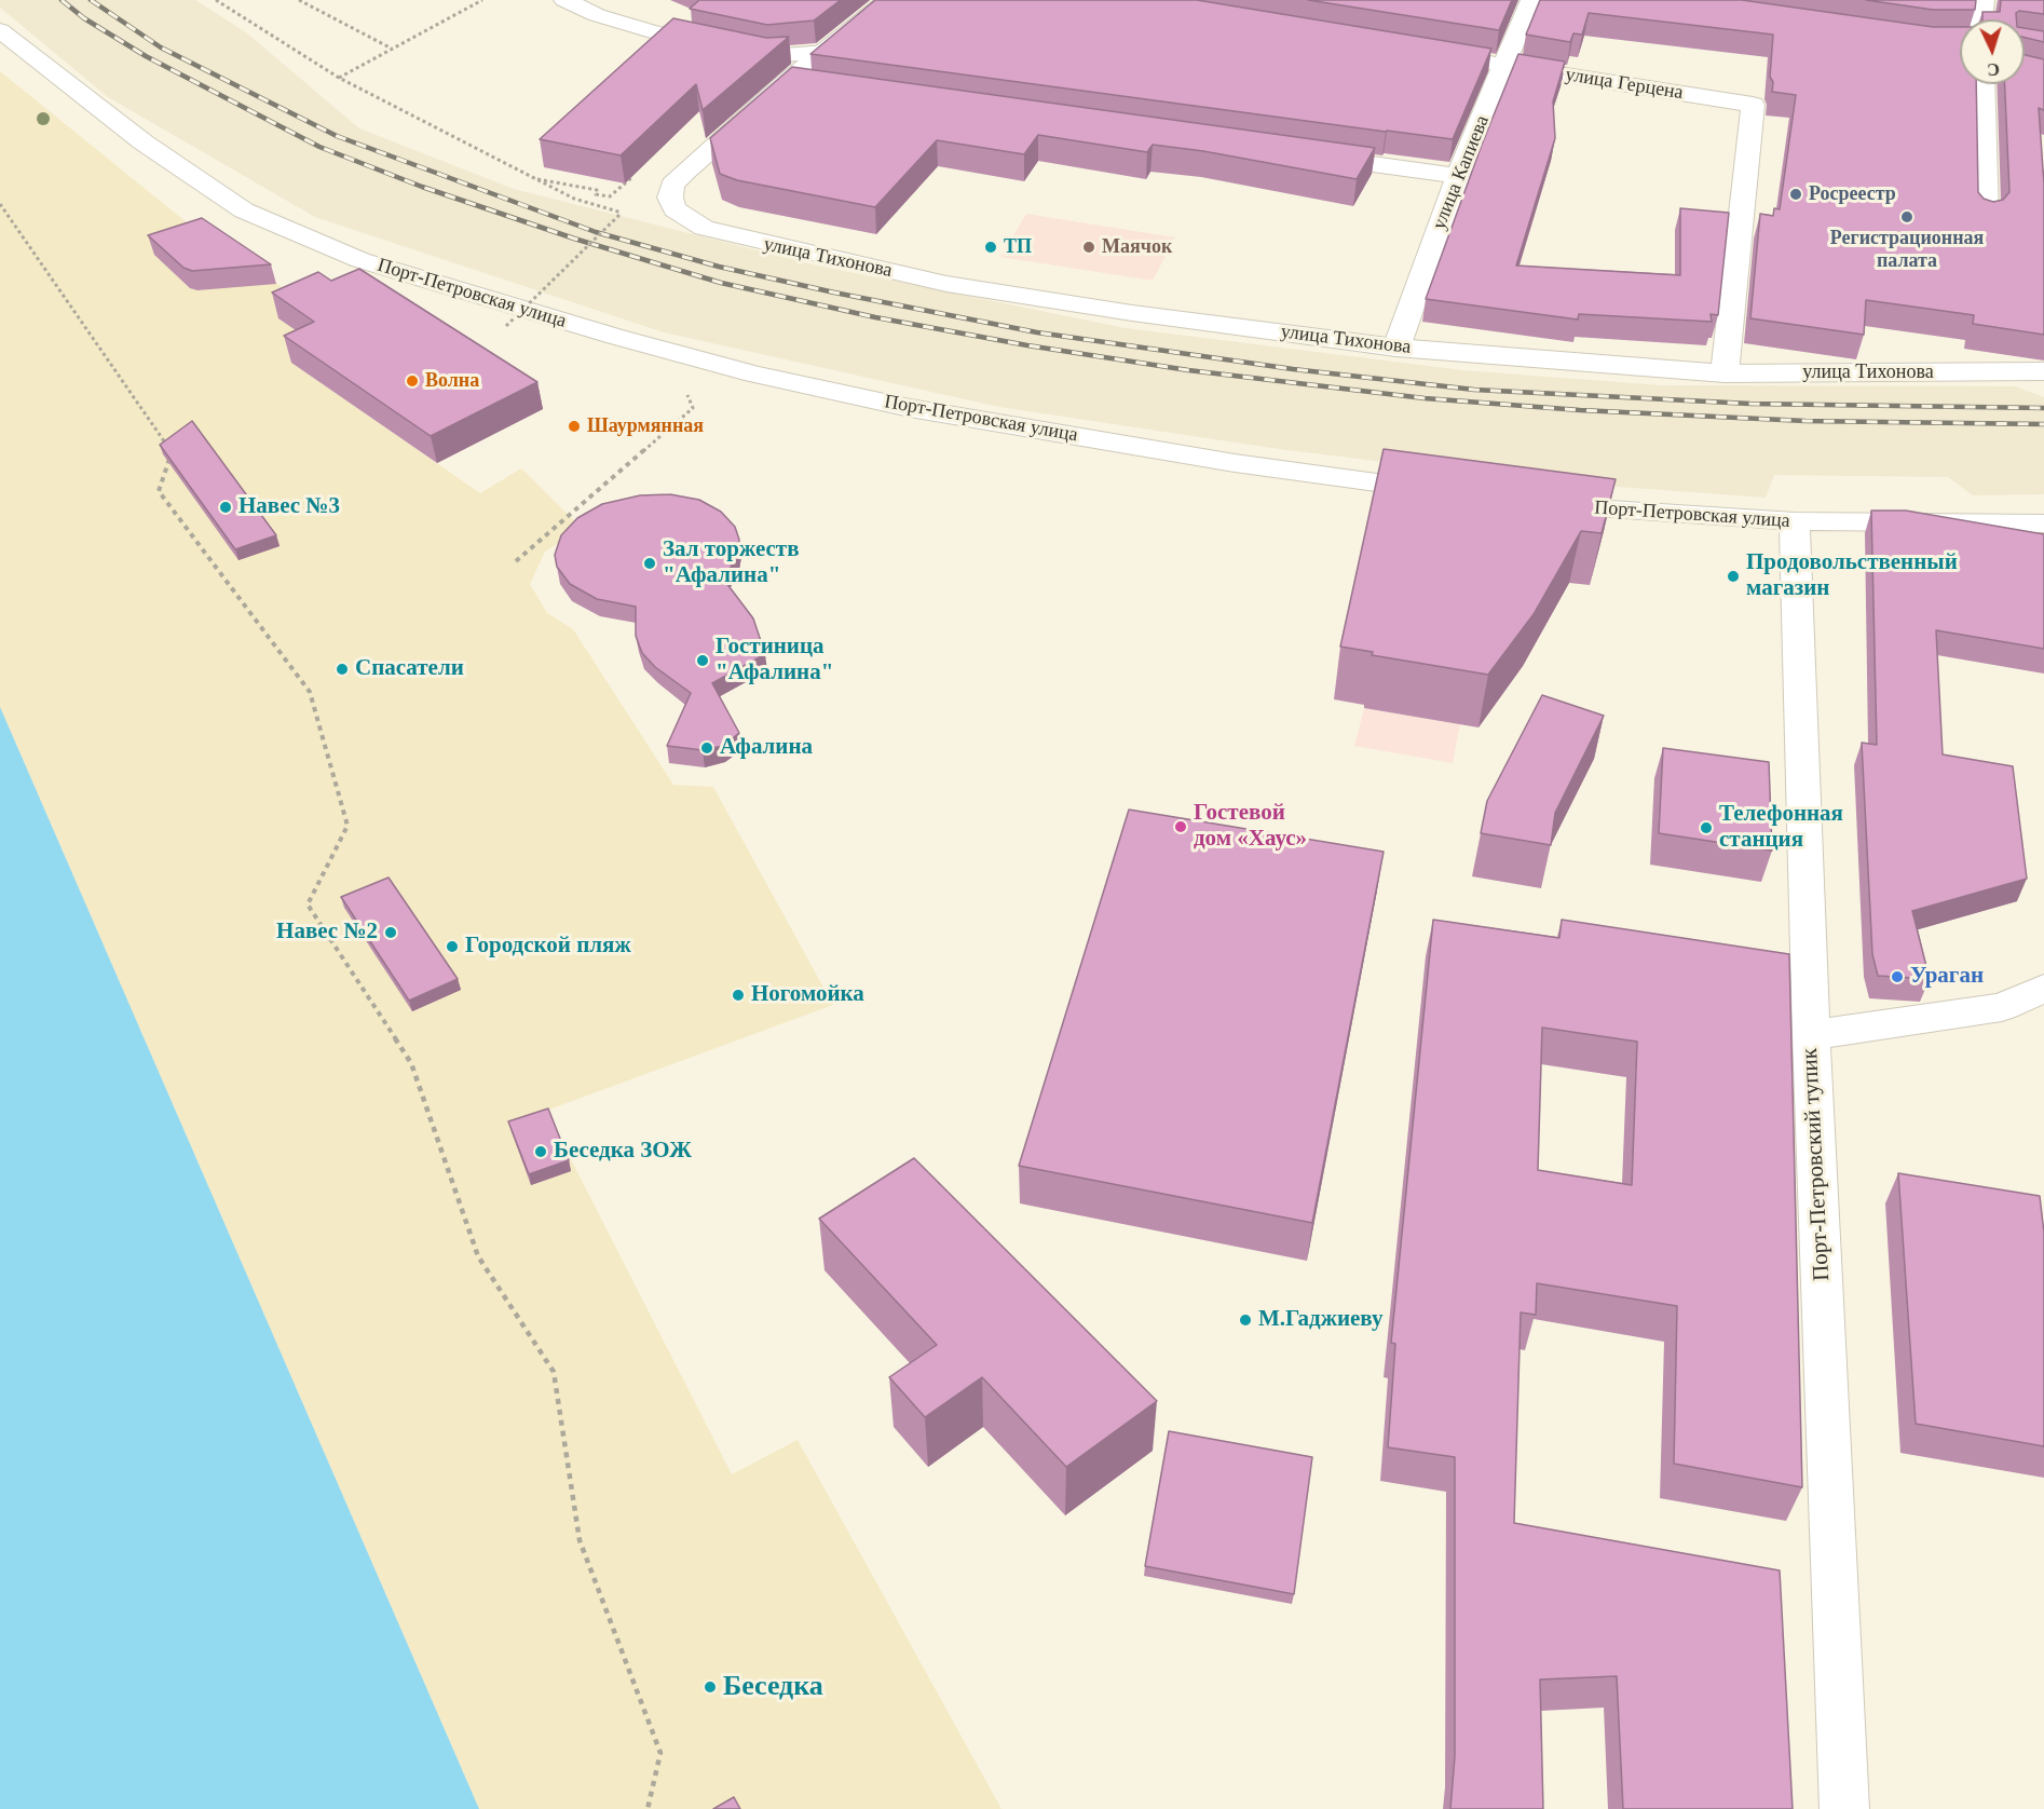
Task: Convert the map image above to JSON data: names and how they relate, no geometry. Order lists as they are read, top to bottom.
{
  "streets": {
    "street": [
      "улица Герцена",
      "улица Капиева",
      "улица Тихонова",
      "Порт-Петровская улица",
      "Порт-Петровский тупик"
    ]
  },
  "crossings": [
    ["улица Герцена", "улица Капиева"],
    ["улица Герцена", "улица Тихонова"],
    ["улица Капиева", "улица Тихонова"],
    ["Порт-Петровская улица", "Порт-Петровский тупик"]
  ],
  "places": [
    "Росреестр",
    "Регистрационная палата",
    "ТП",
    "Маячок",
    "Волна",
    "Шаурмянная",
    "Навес №3",
    "Зал торжеств \"Афалина\"",
    "Продовольственный магазин",
    "Гостиница \"Афалина\"",
    "Спасатели",
    "Афалина",
    "Гостевой дом «Хаус»",
    "Телефонная станция",
    "Навес №2",
    "Городской пляж",
    "Ураган",
    "Ногомойка",
    "Беседка ЗОЖ",
    "М.Гаджиеву",
    "Беседка"
  ],
  "north": "bottom"
}
